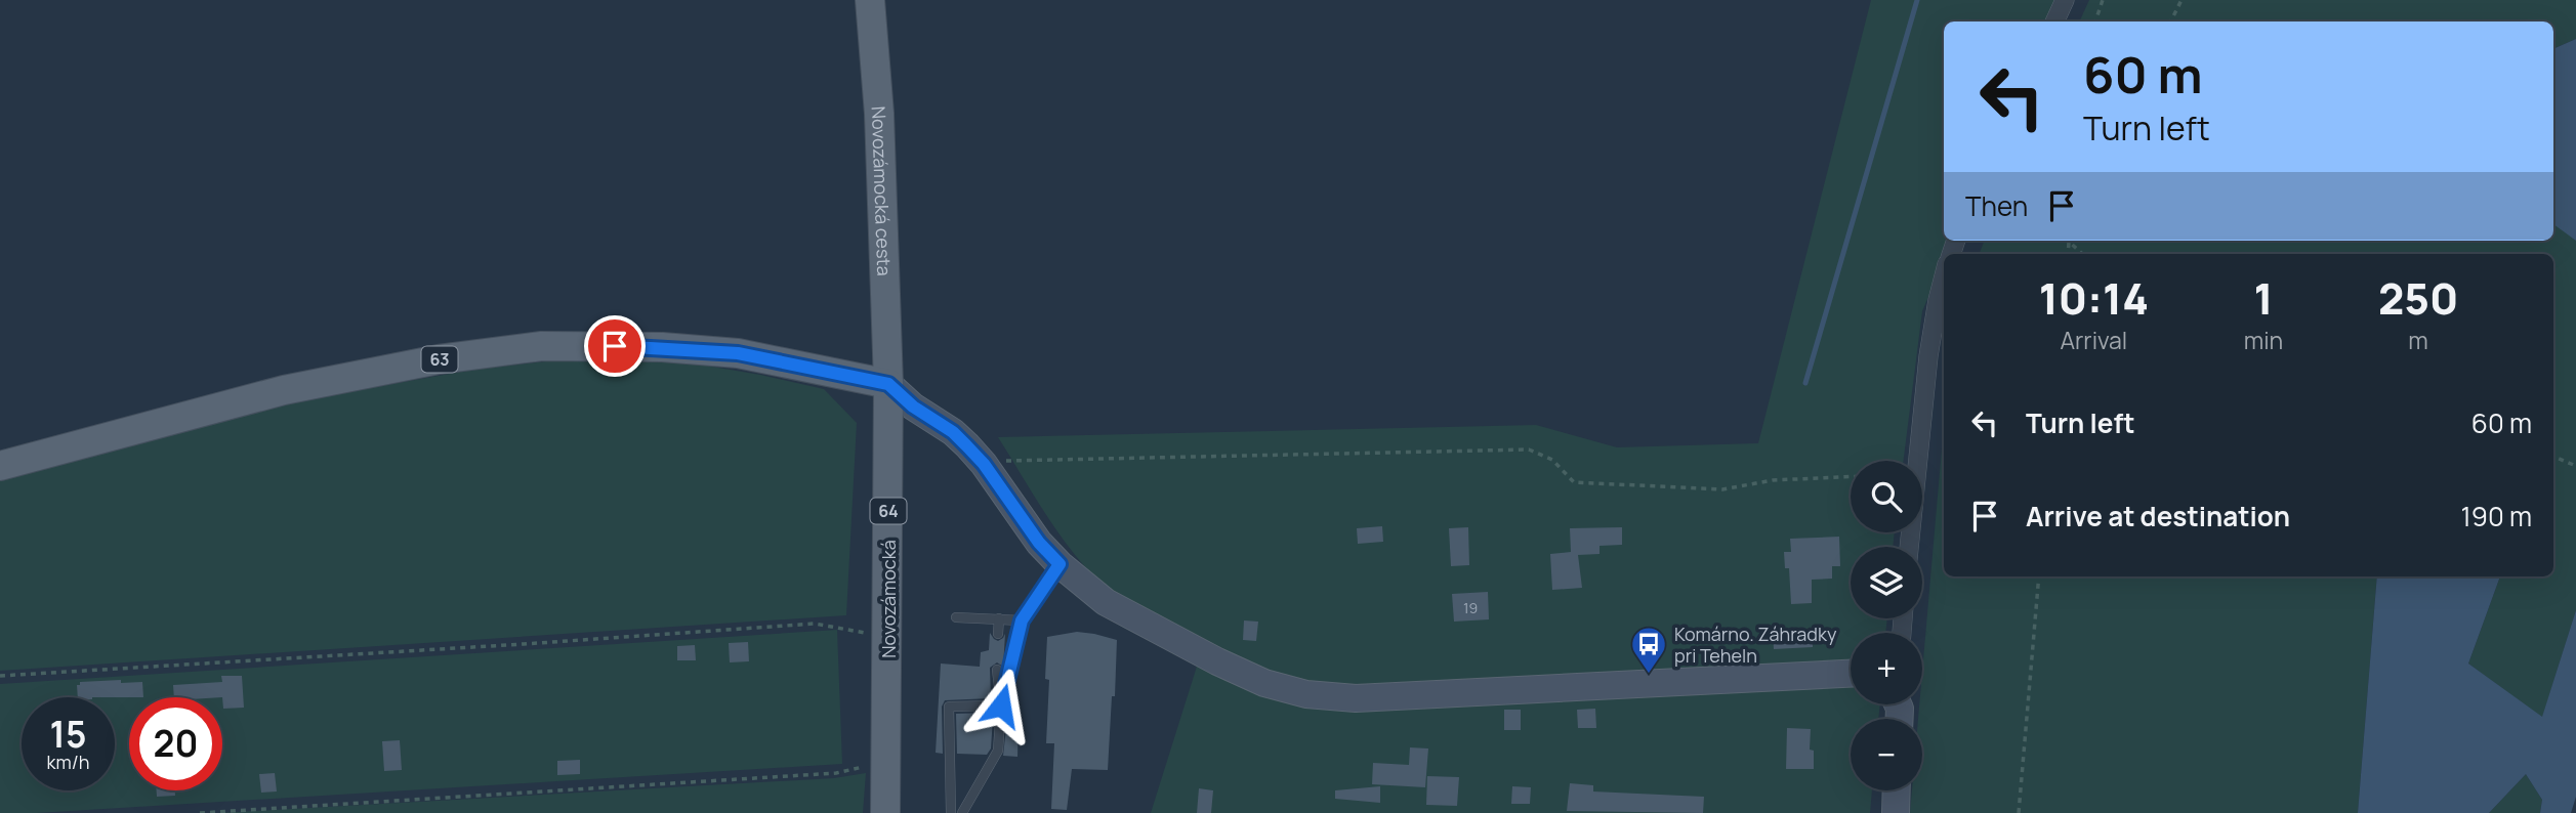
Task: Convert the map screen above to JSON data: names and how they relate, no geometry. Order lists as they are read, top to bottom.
{
  "streets": {
    "main road": [
      "Novozámocká cesta",
      "63",
      "64",
      "Novozámocká"
    ]
  },
  "crossings": [
    ["Novozámocká cesta", "63"],
    ["Novozámocká cesta", "Novozámocká"],
    ["63", "Novozámocká"]
  ],
  "places": {
    "bus stop": ["Komárno. Záhradky pri Teheln"]
  },
  "house_numbers": ["19"],
  "page": {
    "turn": ["60 m", "Turn left"],
    "then": "Then",
    "eta": [
      "10:14",
      "Arrival",
      "1",
      "min",
      "250",
      "m"
    ],
    "list": [
      {
        "name": "Turn left",
        "value": "60 m"
      },
      {
        "name": "Arrive at destination",
        "value": "190 m"
      }
    ],
    "map_buttons": ["+", "−"],
    "speed": "15 km/h",
    "limit": "20"
  }
}
